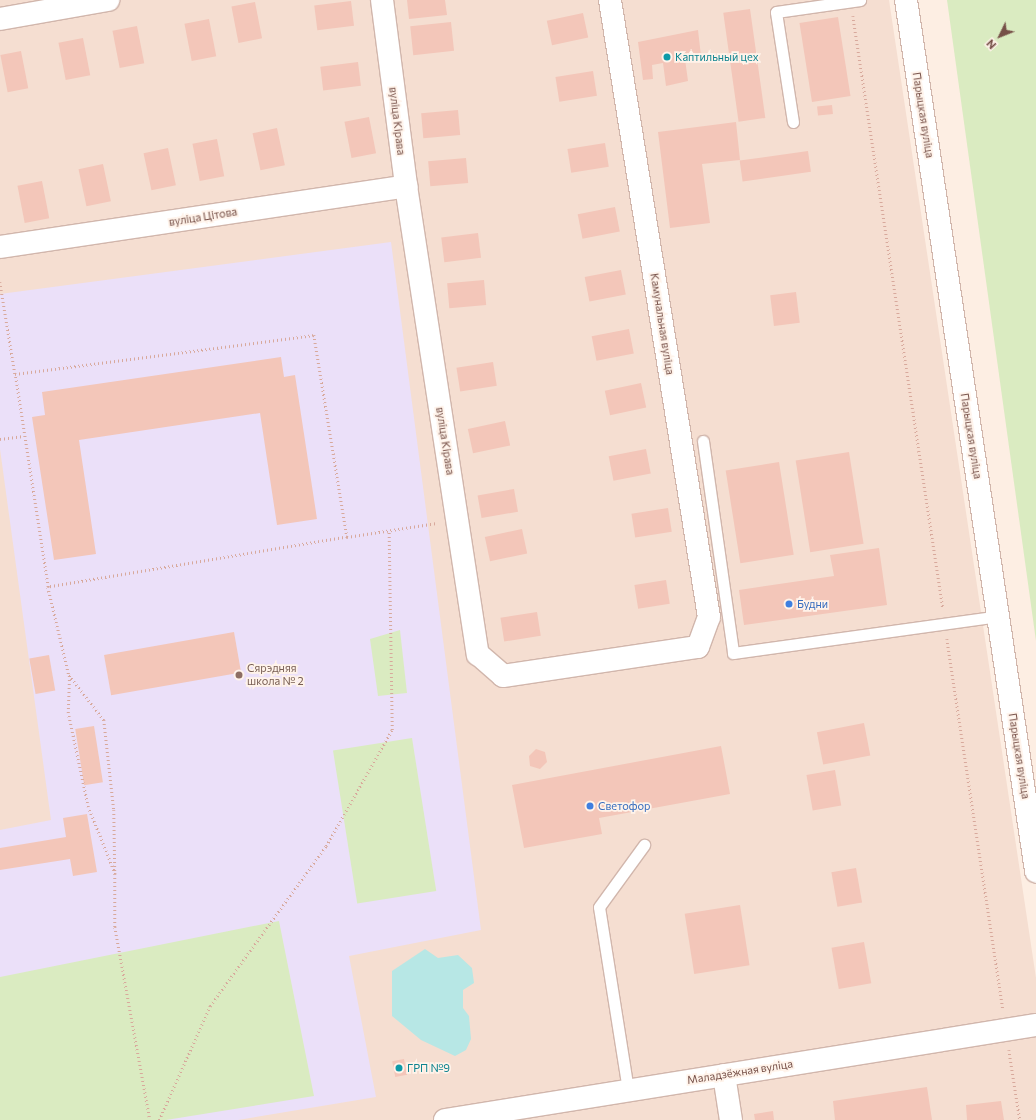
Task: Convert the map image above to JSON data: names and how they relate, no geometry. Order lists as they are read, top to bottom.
{
  "streets": {
    "street": [
      "Парыцкая вуліца",
      "вуліца Кірава",
      "вуліца Цітова",
      "Камунальная вуліца",
      "Маладзёжная вуліца"
    ]
  },
  "crossings": [
    ["вуліца Кірава", "вуліца Цітова"],
    ["вуліца Кірава", "Камунальная вуліца"]
  ],
  "places": [
    "Каптильный цех",
    "Будни",
    "Сярэдняя школа № 2",
    "Светофор",
    "ГРП №9"
  ],
  "north": "bottom left"
}
